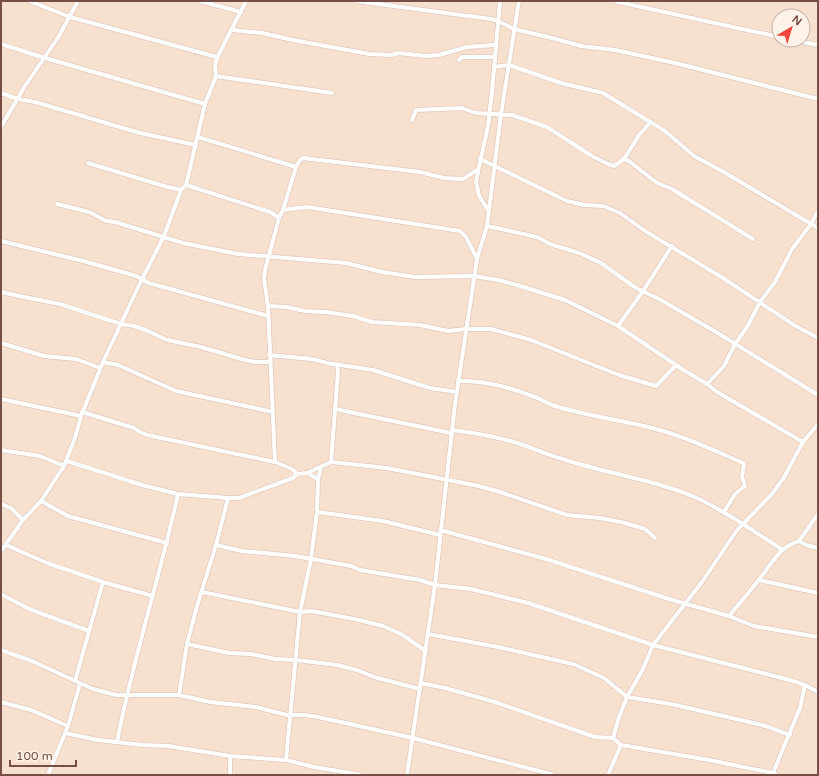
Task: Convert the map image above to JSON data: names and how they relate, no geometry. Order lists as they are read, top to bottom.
{
  "scale_bar": "100 m",
  "north": "top right"
}
